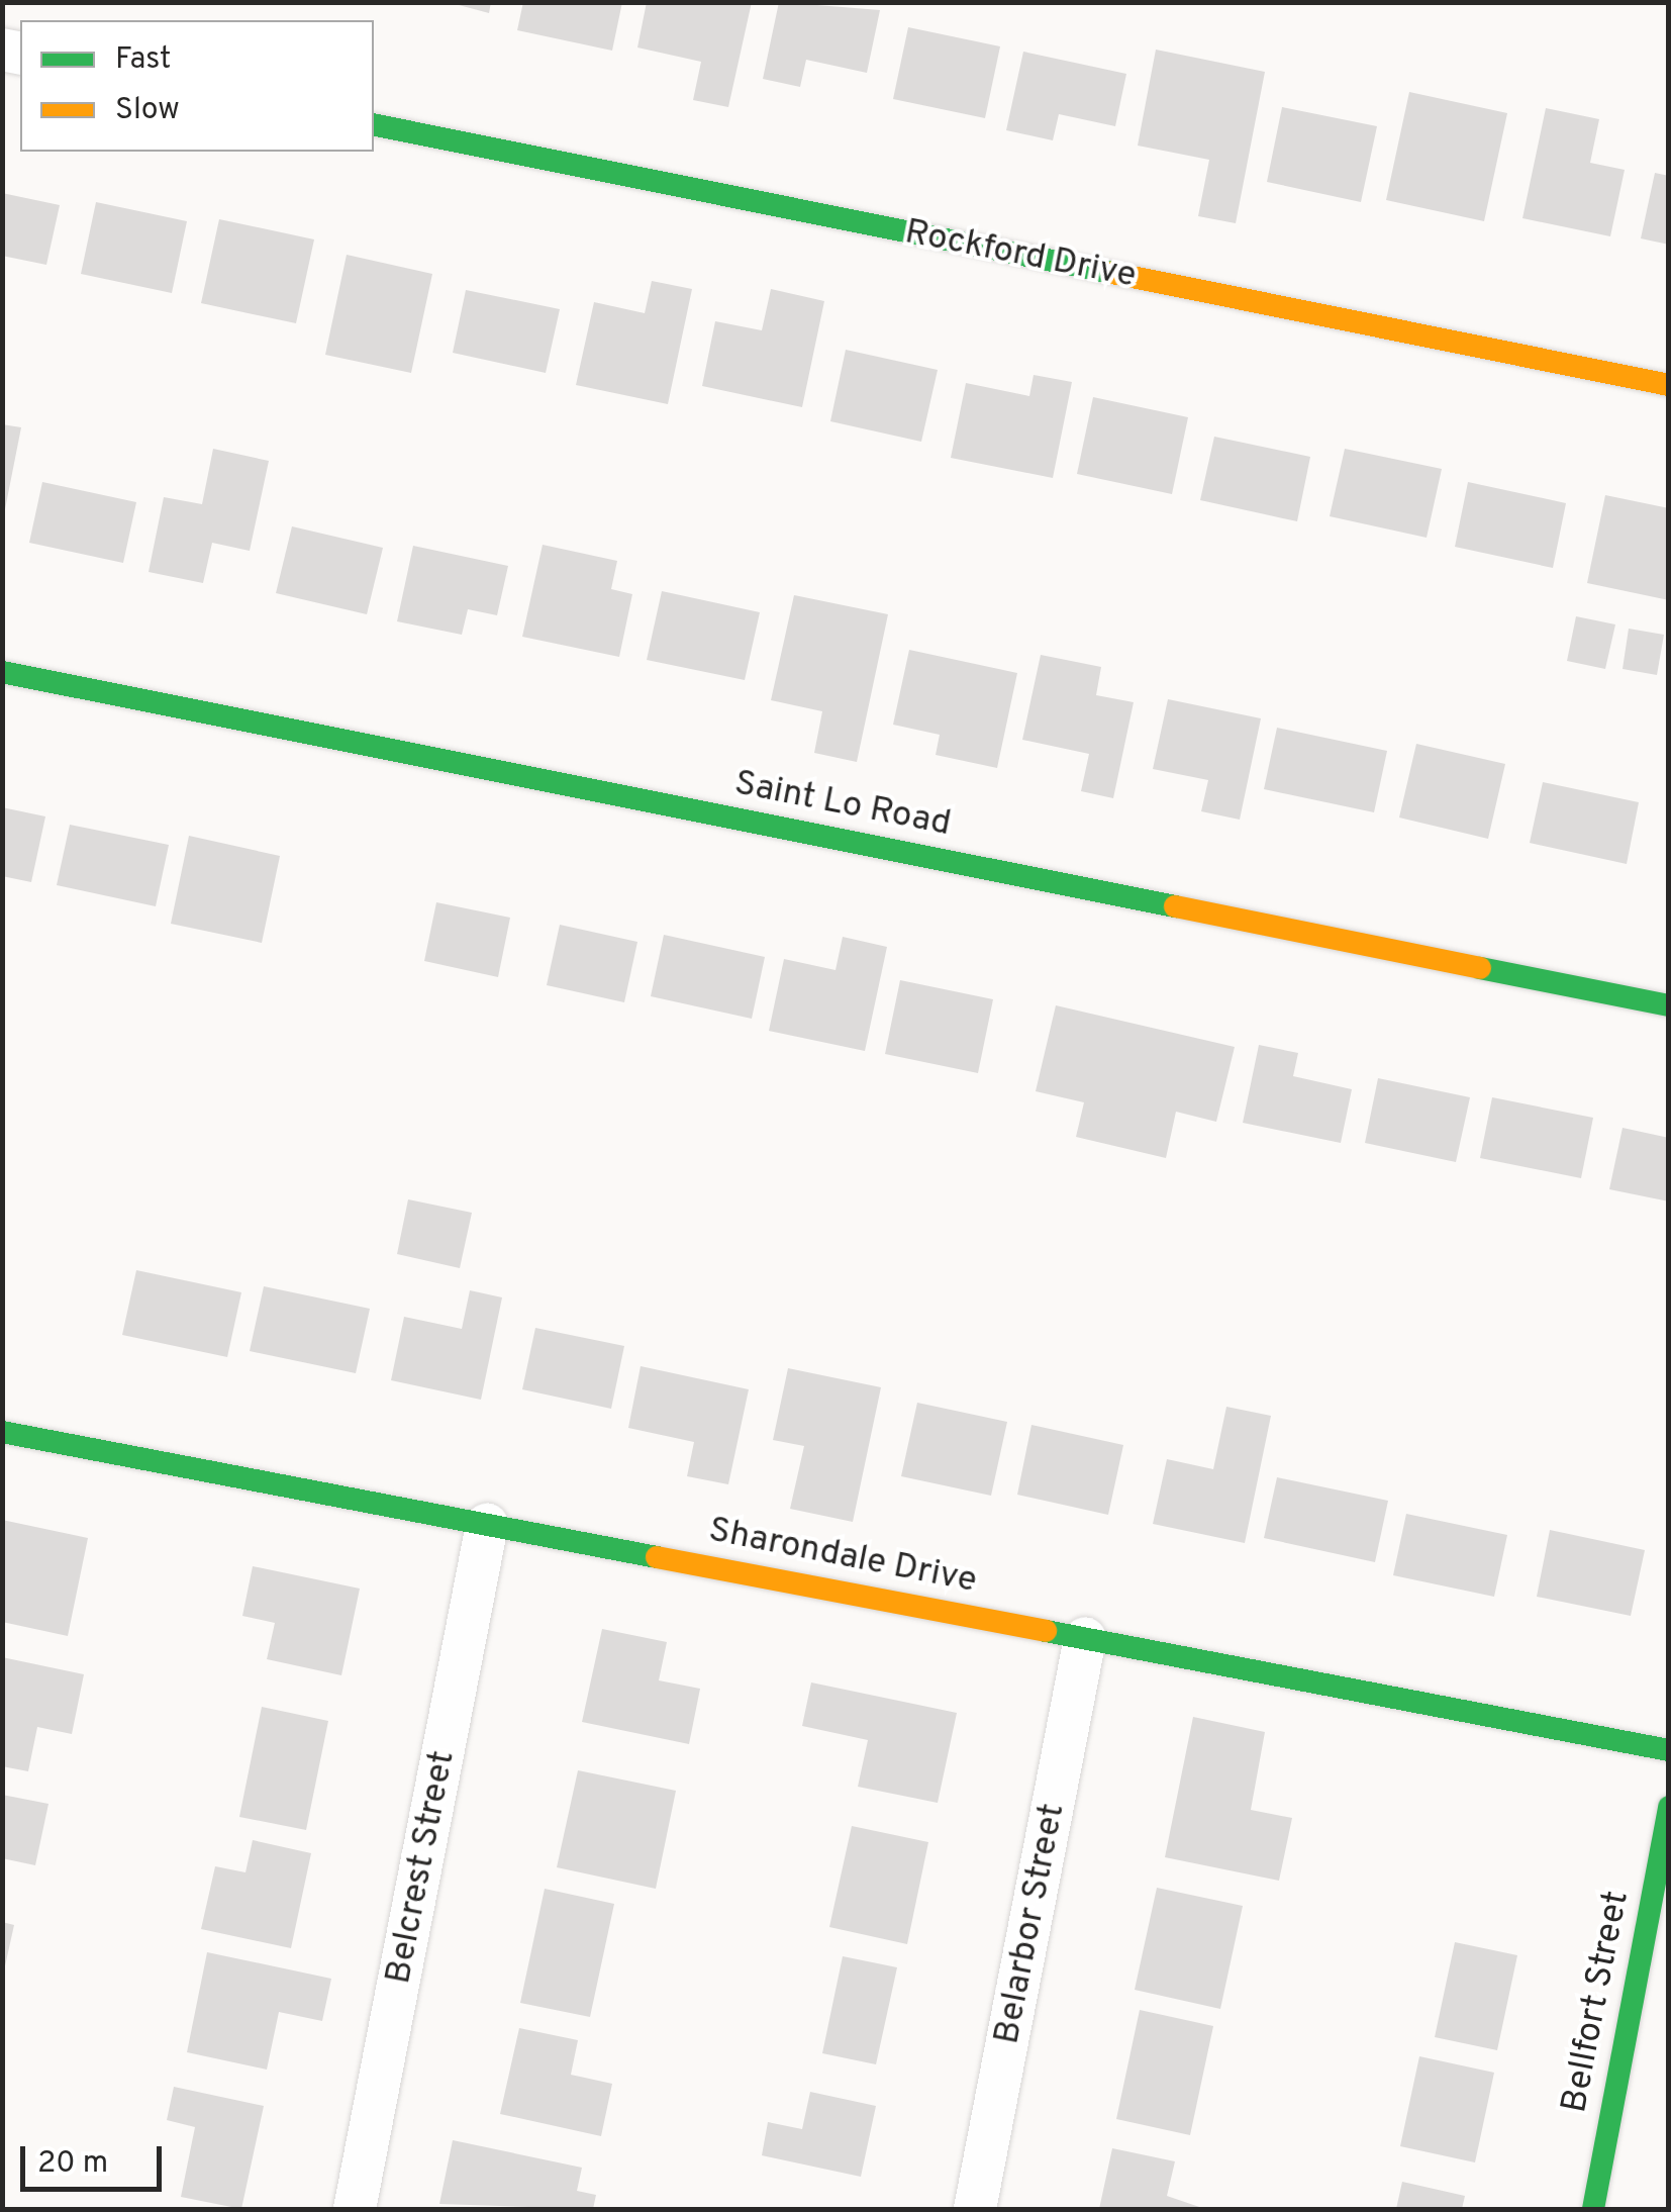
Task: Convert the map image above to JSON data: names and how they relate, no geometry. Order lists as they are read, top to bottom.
{
  "streets": {
    "street": [
      "Rockford Drive",
      "Saint Lo Road",
      "Sharondale Drive",
      "Belcrest Street",
      "Belarbor Street",
      "Bellfort Street"
    ]
  },
  "crossings": [
    ["Sharondale Drive", "Belcrest Street"],
    ["Sharondale Drive", "Belarbor Street"]
  ],
  "legend": ["Fast", "Slow"],
  "scale_bar": "20 m"
}
